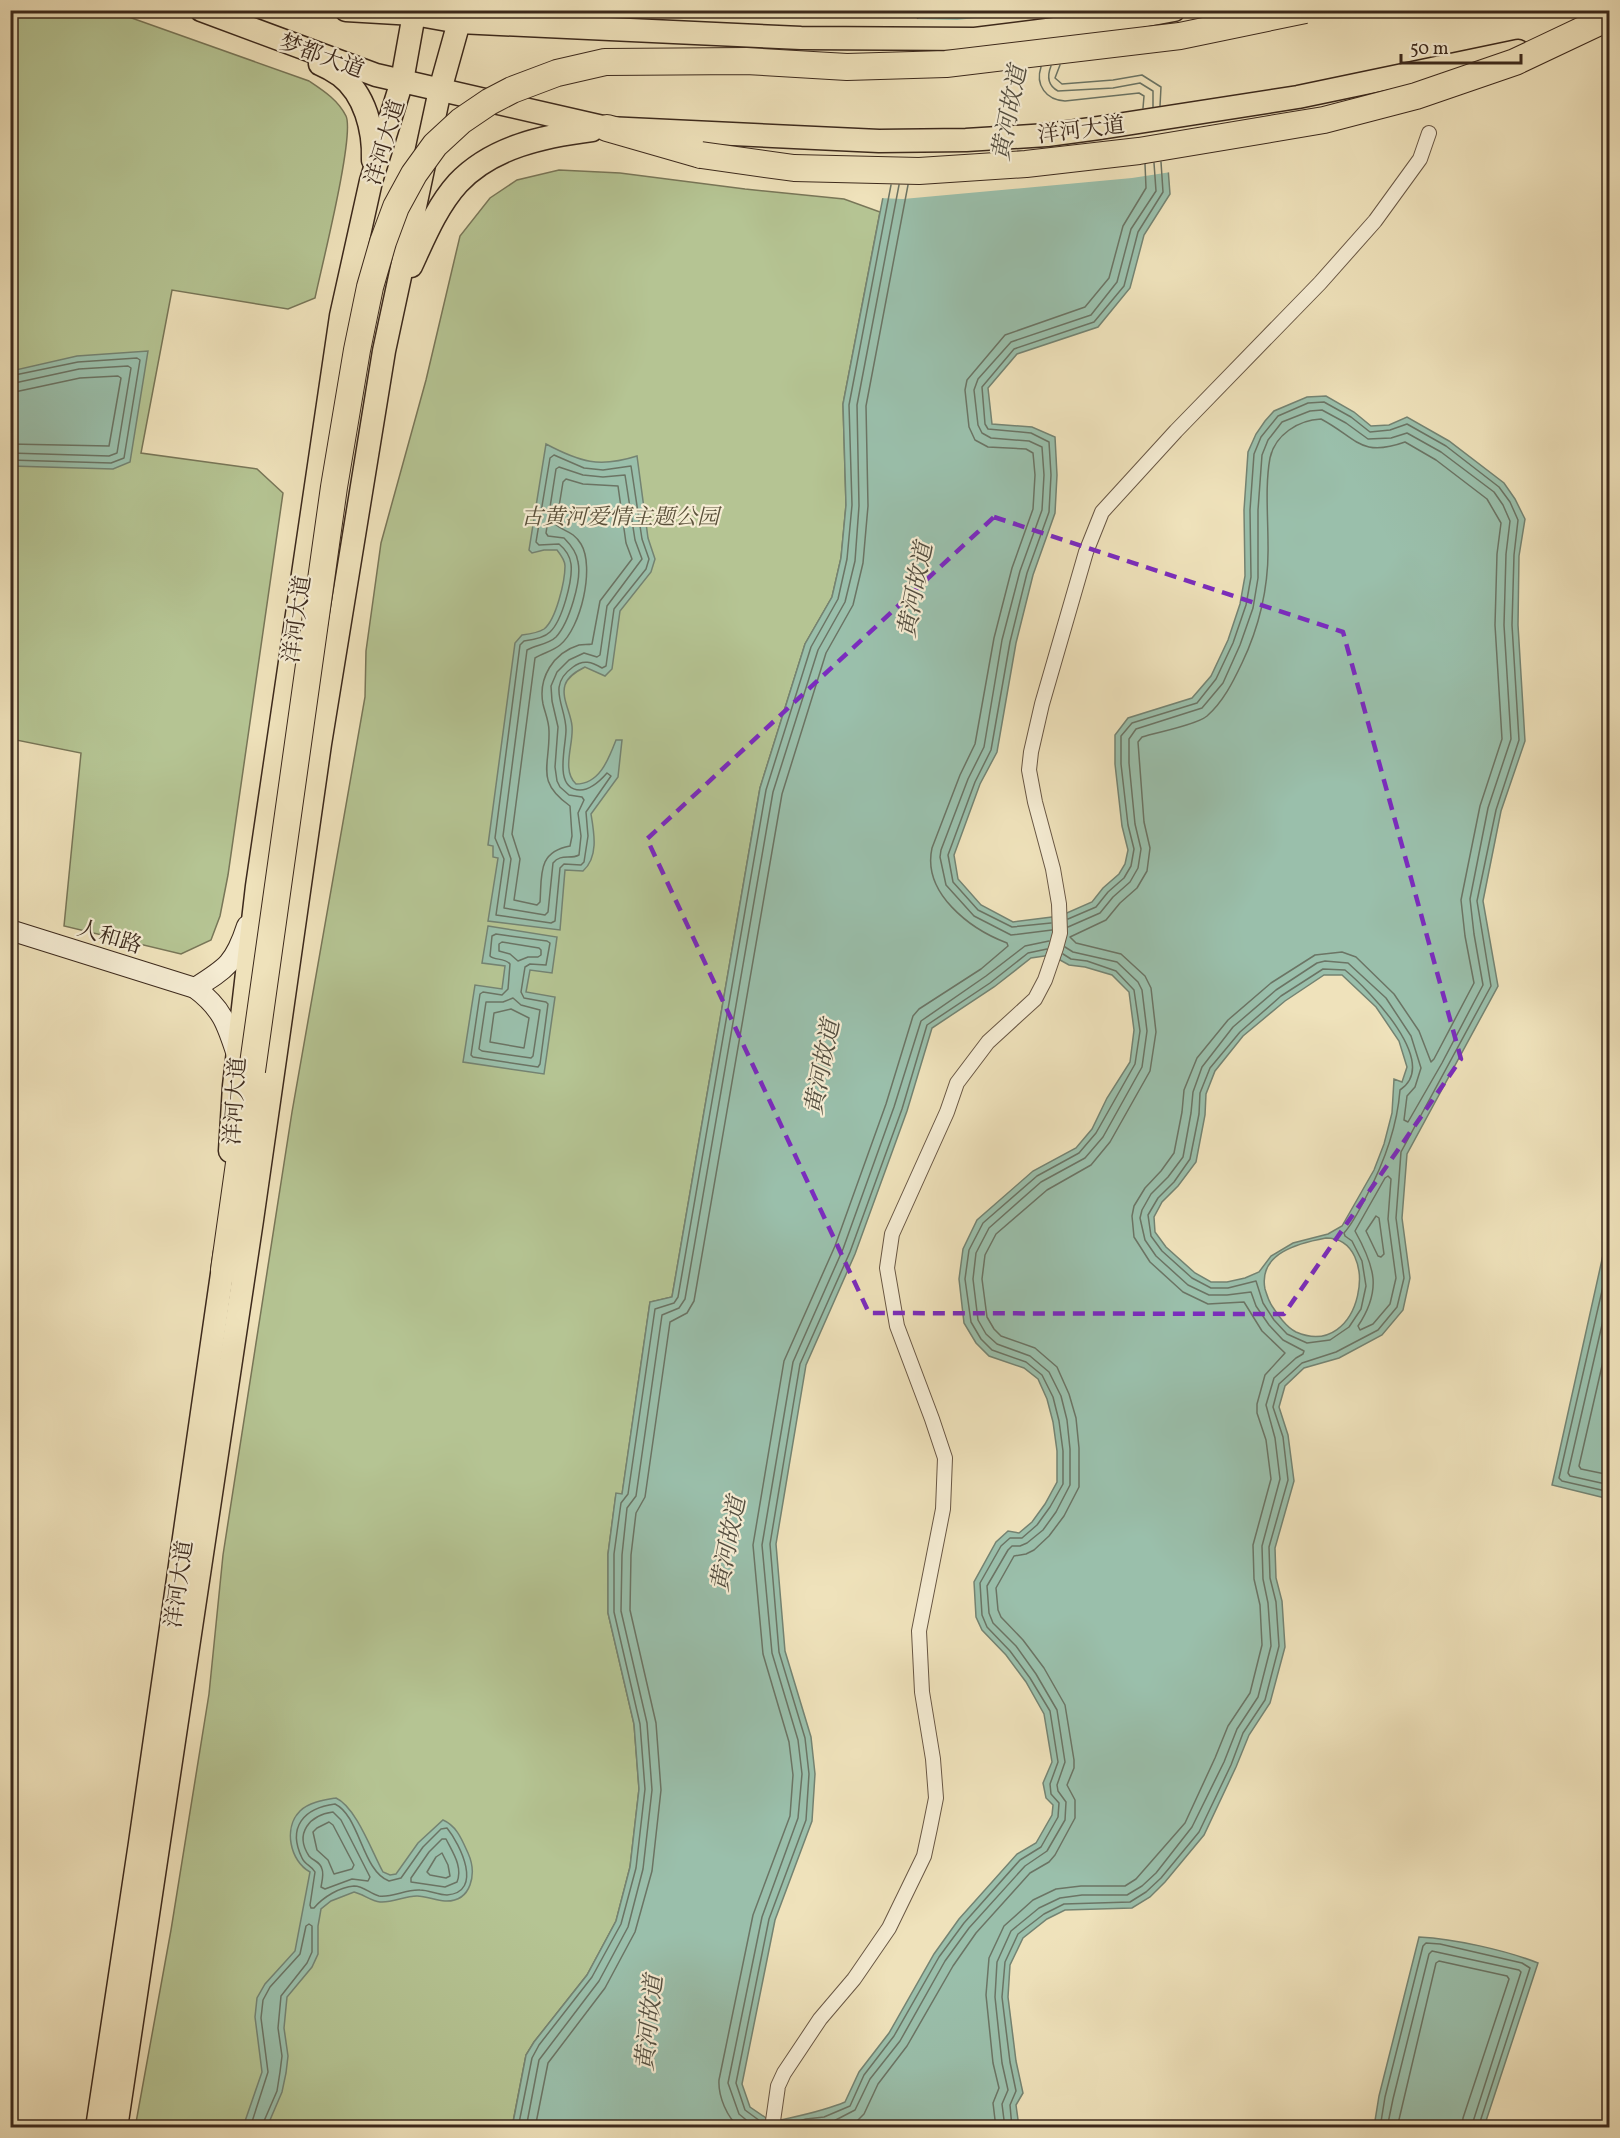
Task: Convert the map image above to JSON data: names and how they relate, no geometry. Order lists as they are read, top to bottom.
{
  "streets": {
    "main road": ["梦都大道", "洋河大道"],
    "street": ["人和路"]
  },
  "crossings": [
    ["梦都大道", "洋河大道"]
  ],
  "water": ["黄河故道"],
  "parks": ["古黄河爱情主题公园"],
  "scale_bar": "50 m"
}
